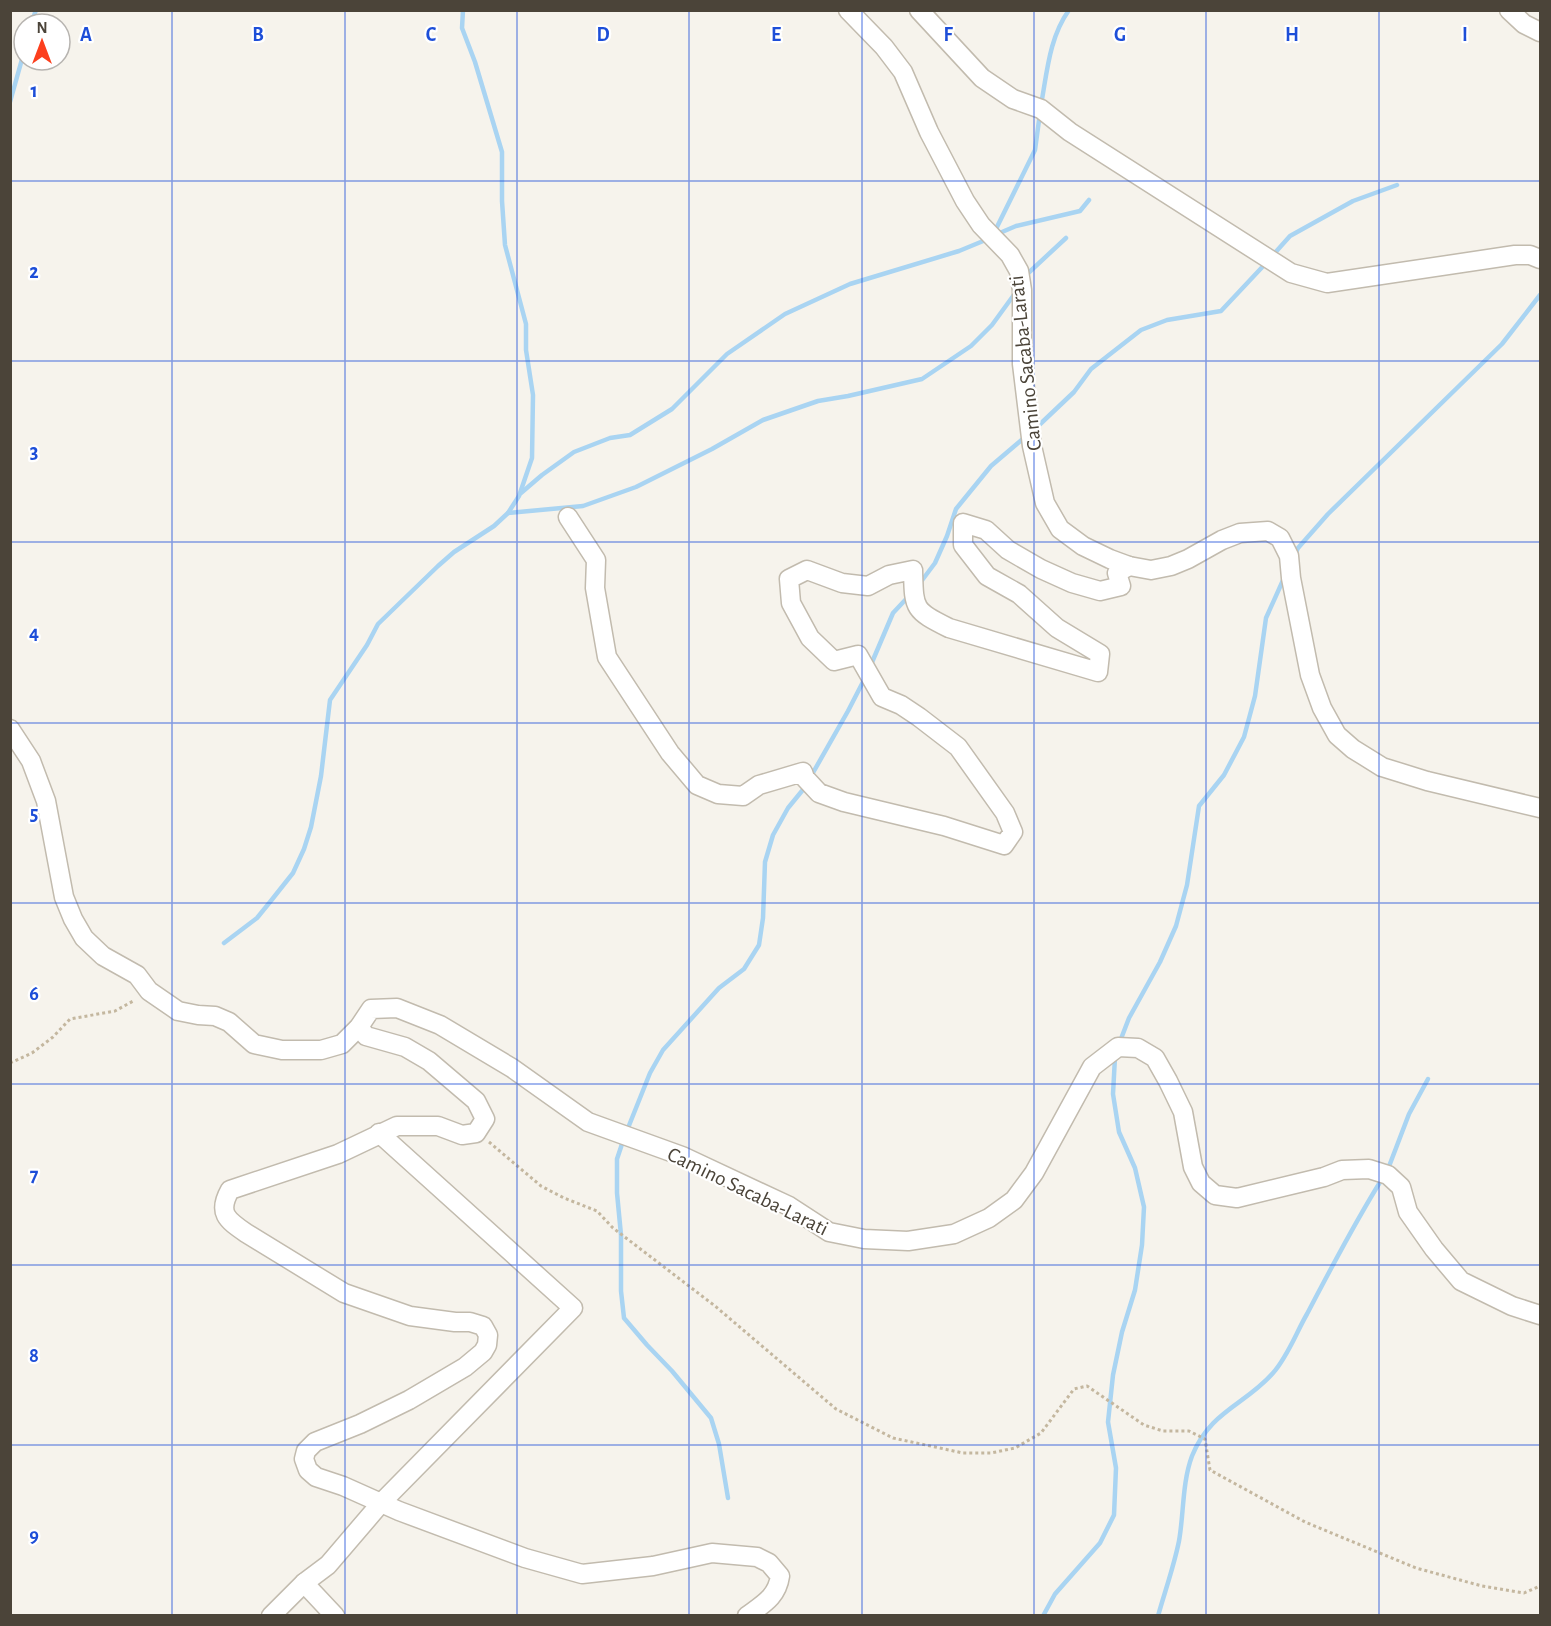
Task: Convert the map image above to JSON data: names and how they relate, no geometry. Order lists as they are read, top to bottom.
{
  "streets": {
    "street": ["Camino Sacaba-Larati"]
  },
  "north": "top",
  "grid": {
    "columns": [
      "A",
      "B",
      "C",
      "D",
      "E",
      "F",
      "G",
      "H",
      "I"
    ],
    "rows": [
      "1",
      "2",
      "3",
      "4",
      "5",
      "6",
      "7",
      "8",
      "9"
    ]
  }
}
